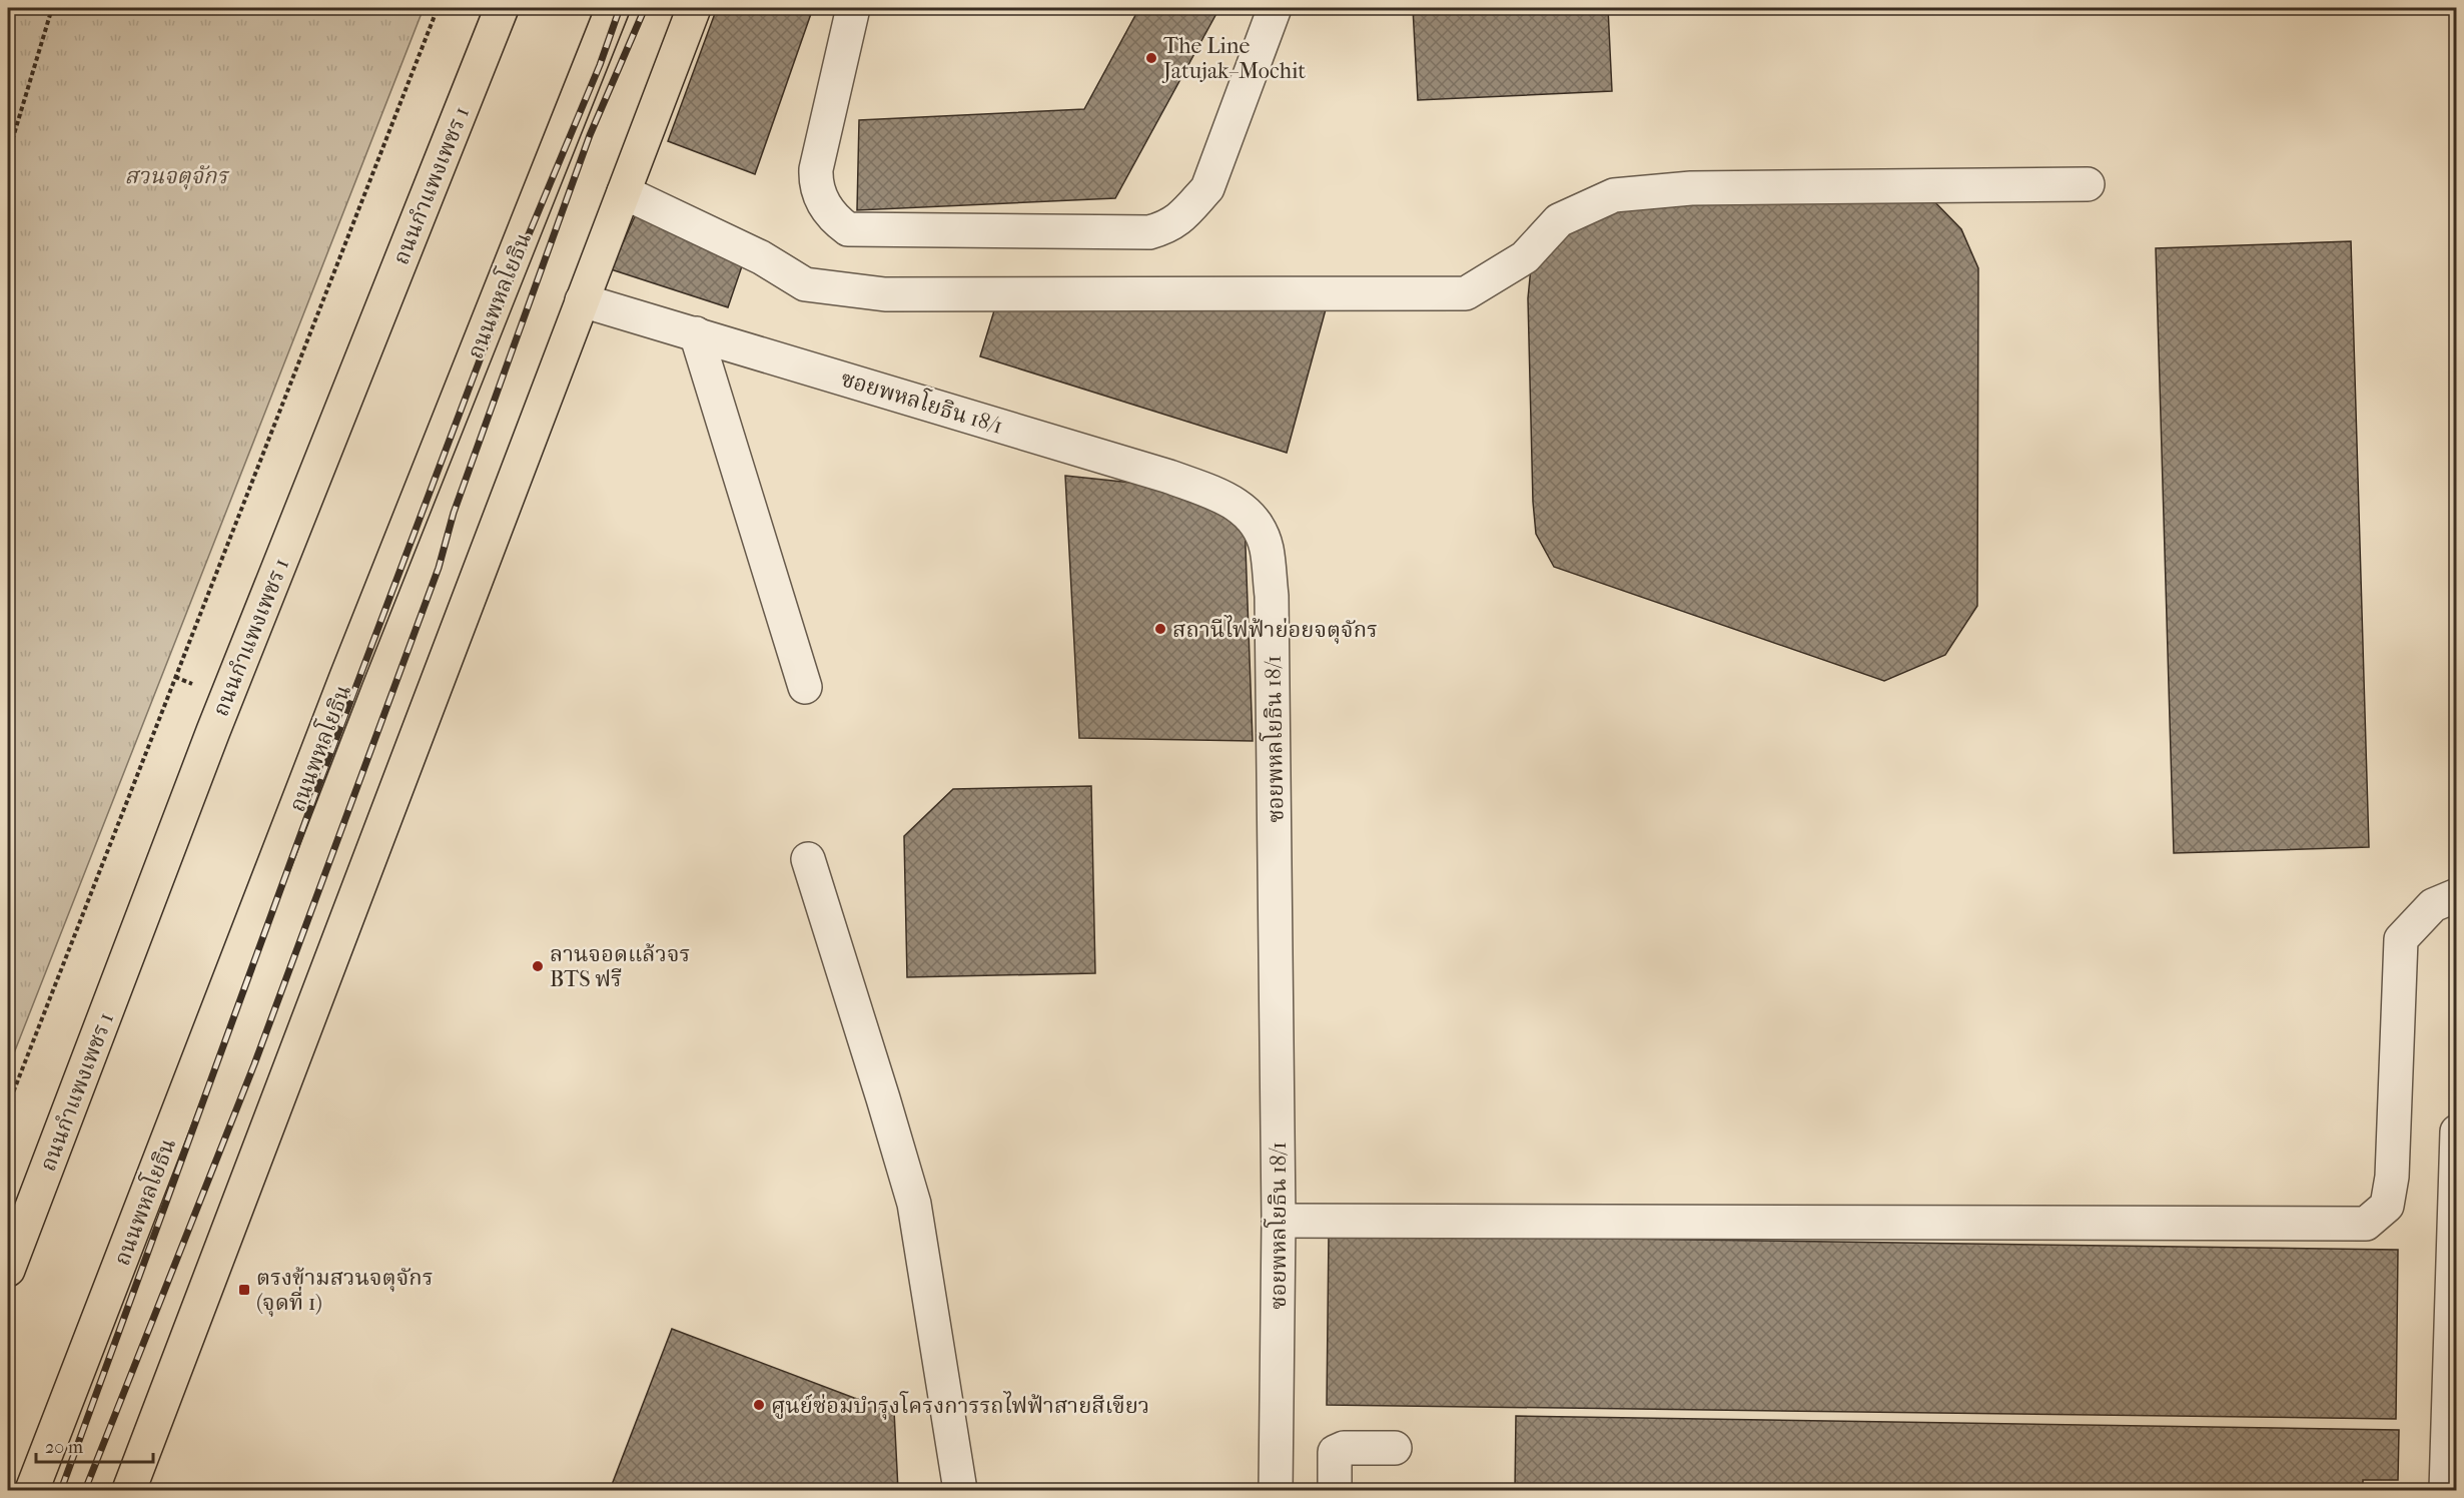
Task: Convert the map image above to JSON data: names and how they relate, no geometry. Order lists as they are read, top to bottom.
{
  "streets": {
    "main road": ["ถนนกำแพงเพชร 1", "ถนนพหลโยธิน"],
    "street": ["ซอยพหลโยธิน 18/1"]
  },
  "parks": ["สวนจตุจักร"],
  "places": {
    "other": [
      "The Line Jatujak–Mochit",
      "สถานีไฟฟ้าย่อยจตุจักร",
      "ลานจอดแล้วจร BTS ฟรี",
      "ศูนย์ซ่อมบำรุงโครงการรถไฟฟ้าสายสีเขียว"
    ],
    "transit": ["ตรงข้ามสวนจตุจักร (จุดที่ 1)"]
  },
  "scale_bar": "20 m"
}
